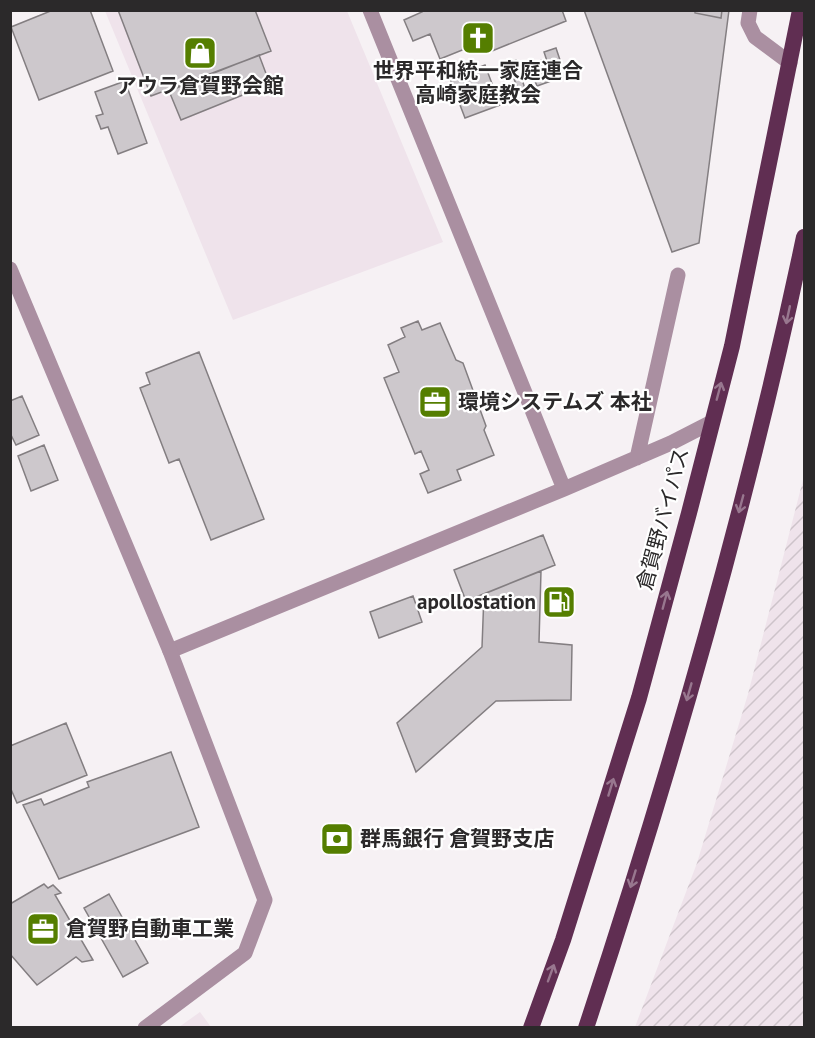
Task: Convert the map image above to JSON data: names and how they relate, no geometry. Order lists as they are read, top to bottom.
{
  "streets": {
    "highway": ["倉賀野バイパス"]
  },
  "places": {
    "church": ["世界平和統一家庭連合 高崎家庭教会"],
    "shop": ["アウラ倉賀野会館"],
    "office": ["環境システムズ 本社", "倉賀野自動車工業"],
    "fuel station": ["apollostation"],
    "bank": ["群馬銀行 倉賀野支店"]
  }
}
